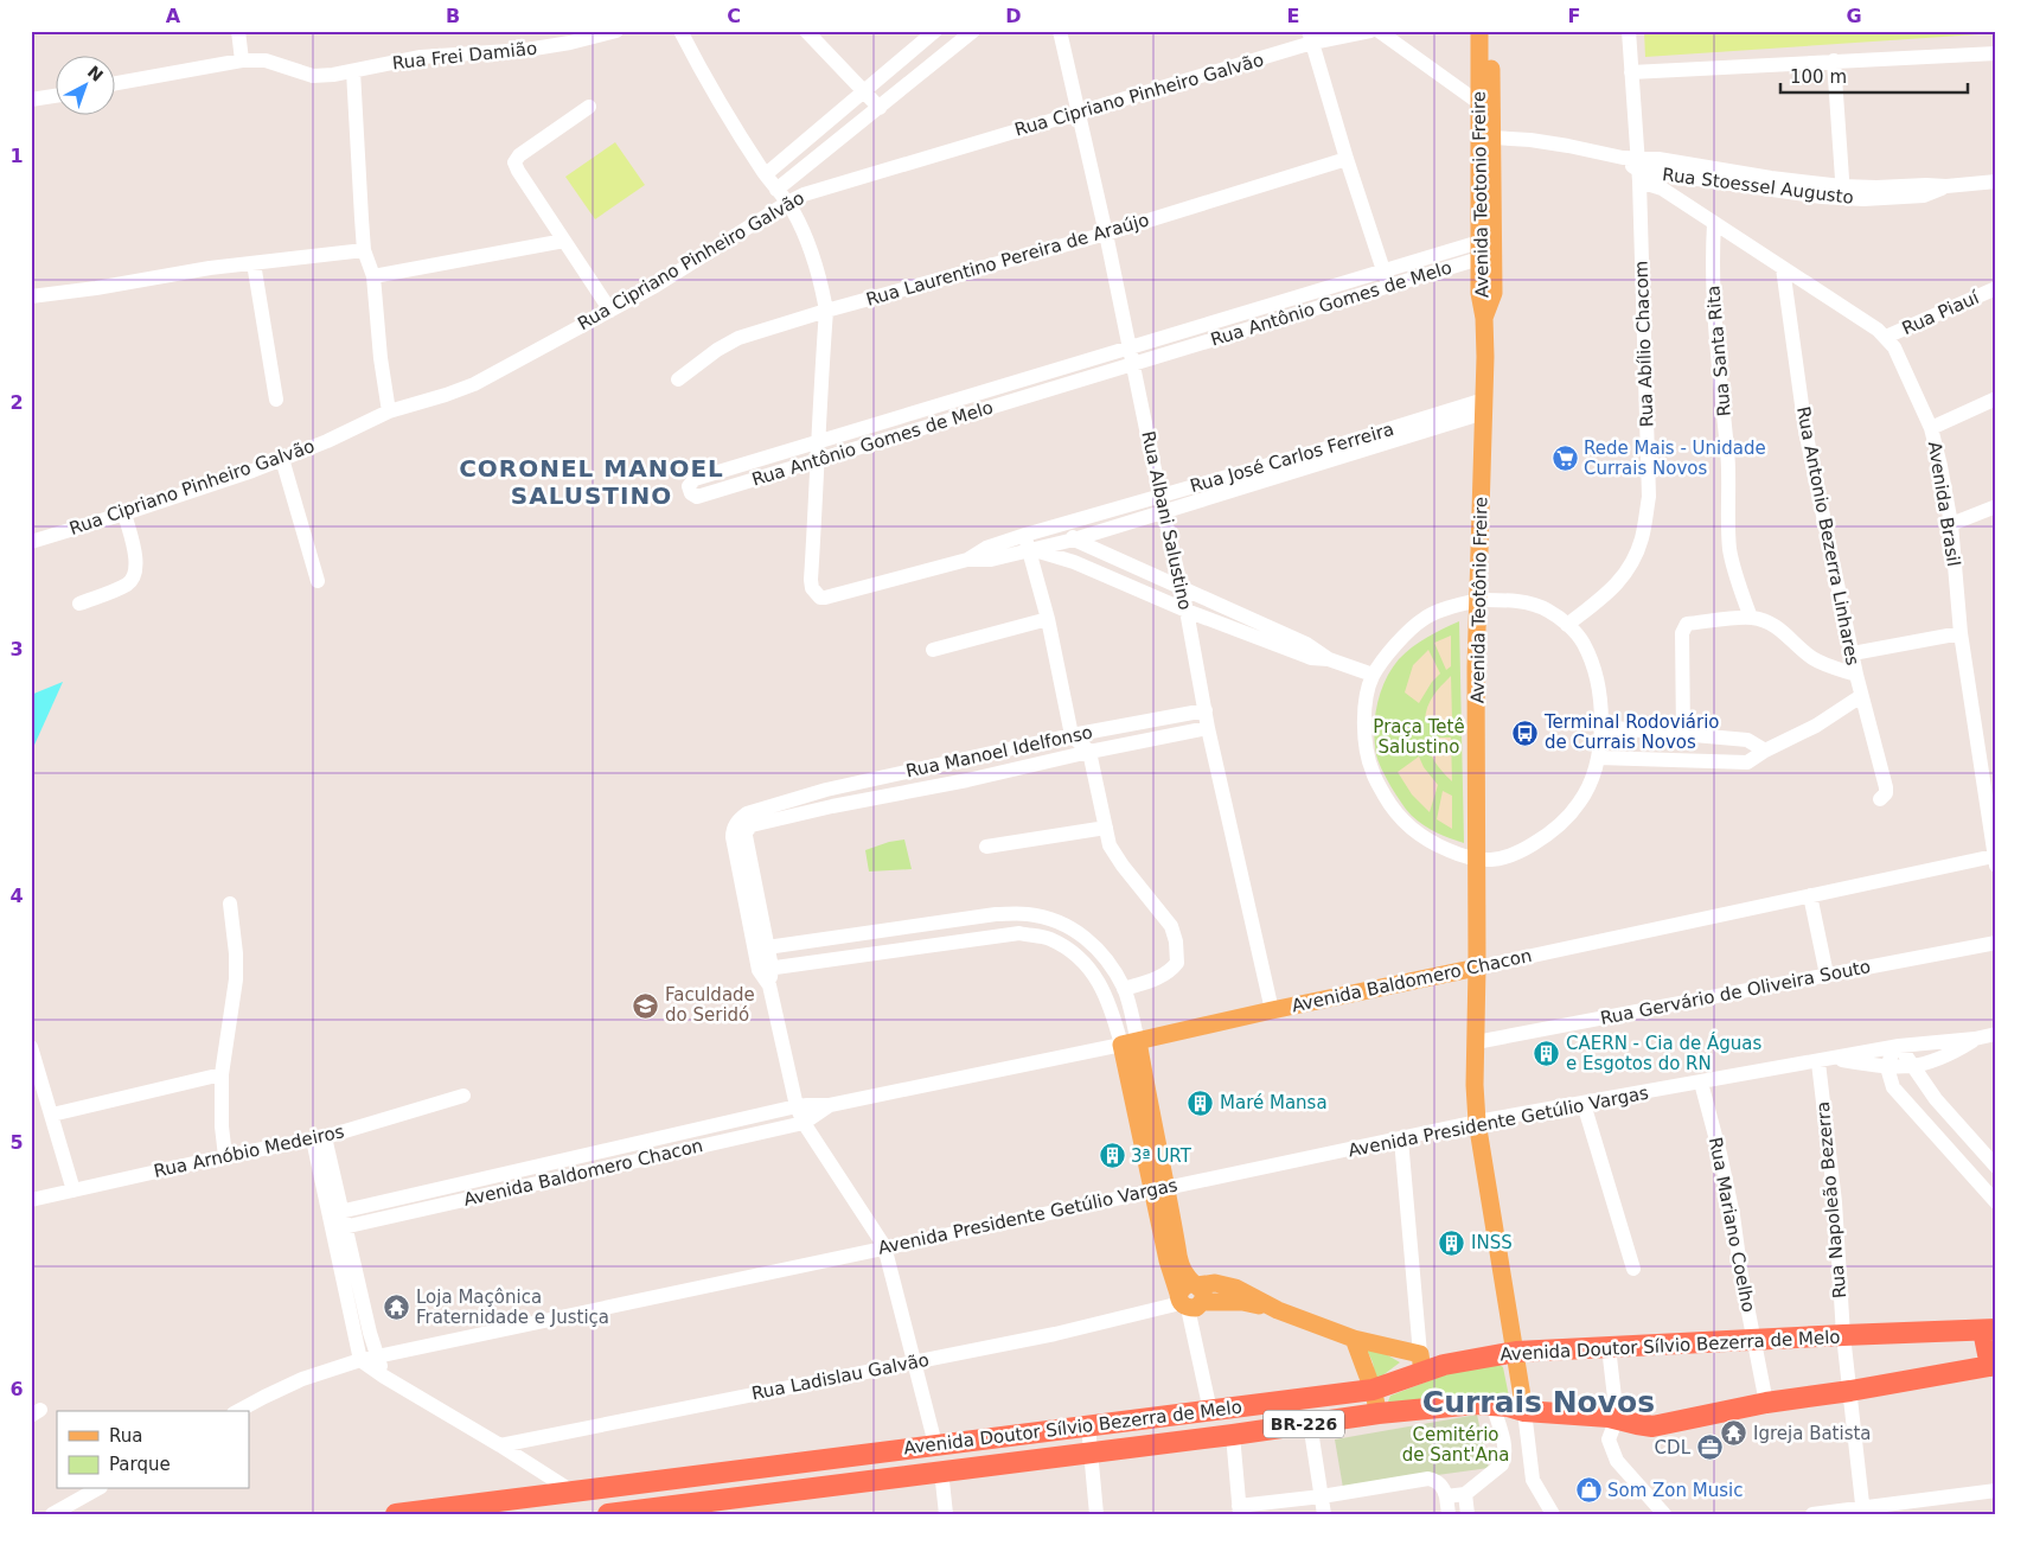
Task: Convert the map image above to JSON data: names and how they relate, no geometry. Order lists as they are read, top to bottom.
{
  "streets": {
    "highway": ["Avenida Doutor Sílvio Bezerra de Melo", "BR-226"],
    "main road": ["Avenida Teotonio Freire", "Avenida Teotônio Freire", "Avenida Baldomero Chacon"],
    "street": [
      "Rua Frei Damião",
      "Rua Cipriano Pinheiro Galvão",
      "Rua Stoessel Augusto",
      "Rua Laurentino Pereira de Araújo",
      "Rua Antônio Gomes de Melo",
      "Rua Piauí",
      "Rua Abílio Chacom",
      "Rua Santa Rita",
      "Rua José Carlos Ferreira",
      "Avenida Brasil",
      "Rua Albani Salustino",
      "Rua Antonio Bezerra Linhares",
      "Rua Manoel Idelfonso",
      "Rua Gervário de Oliveira Souto",
      "Avenida Presidente Getúlio Vargas",
      "Rua Arnóbio Medeiros",
      "Rua Napoleão Bezerra",
      "Rua Mariano Coelho",
      "Rua Ladislau Galvão"
    ]
  },
  "crossings": [
    ["Rua Cipriano Pinheiro Galvão", "Rua Albani Salustino"],
    ["Rua Stoessel Augusto", "Rua Abílio Chacom"],
    ["Rua Stoessel Augusto", "Avenida Brasil"],
    ["Avenida Teotonio Freire", "Rua Antônio Gomes de Melo"],
    ["Avenida Teotonio Freire", "Avenida Brasil"],
    ["Avenida Teotonio Freire", "Avenida Teotônio Freire"],
    ["Rua Laurentino Pereira de Araújo", "Rua Albani Salustino"],
    ["Rua Antônio Gomes de Melo", "Rua José Carlos Ferreira"],
    ["Rua Antônio Gomes de Melo", "Rua Albani Salustino"],
    ["Rua Piauí", "Avenida Brasil"],
    ["Rua Abílio Chacom", "Avenida Brasil"],
    ["Rua Santa Rita", "Avenida Brasil"],
    ["Rua José Carlos Ferreira", "Rua Albani Salustino"],
    ["Rua José Carlos Ferreira", "Avenida Teotônio Freire"],
    ["Avenida Brasil", "Rua Antonio Bezerra Linhares"],
    ["Avenida Brasil", "Avenida Baldomero Chacon"],
    ["Rua Albani Salustino", "Rua Manoel Idelfonso"],
    ["Rua Albani Salustino", "Avenida Baldomero Chacon"],
    ["Avenida Teotônio Freire", "Avenida Baldomero Chacon"],
    ["Avenida Teotônio Freire", "Rua Gervário de Oliveira Souto"],
    ["Avenida Teotônio Freire", "Avenida Presidente Getúlio Vargas"],
    ["Avenida Teotônio Freire", "Avenida Doutor Sílvio Bezerra de Melo"],
    ["Avenida Presidente Getúlio Vargas", "Rua Napoleão Bezerra"],
    ["Avenida Presidente Getúlio Vargas", "Rua Mariano Coelho"],
    ["Rua Napoleão Bezerra", "Avenida Doutor Sílvio Bezerra de Melo"],
    ["Rua Mariano Coelho", "Avenida Doutor Sílvio Bezerra de Melo"]
  ],
  "districts": ["CORONEL MANOEL SALUSTINO", "Currais Novos"],
  "parks": ["Praça Tetê Salustino", "Cemitério de Sant'Ana"],
  "places": {
    "supermarket": ["Rede Mais - Unidade Currais Novos"],
    "bus stop": ["Terminal Rodoviário de Currais Novos"],
    "school or university": ["Faculdade do Seridó"],
    "building": [
      "CAERN - Cia de Águas e Esgotos do RN",
      "Maré Mansa",
      "3ª URT",
      "INSS"
    ],
    "temple": ["Loja Maçônica Fraternidade e Justiça", "Igreja Batista"],
    "office": ["CDL"],
    "shop": ["Som Zon Music"]
  },
  "legend": ["Rua", "Parque"],
  "scale_bar": "100 m",
  "north": "top right",
  "grid": {
    "columns": [
      "A",
      "B",
      "C",
      "D",
      "E",
      "F",
      "G"
    ],
    "rows": [
      "1",
      "2",
      "3",
      "4",
      "5",
      "6"
    ]
  }
}
